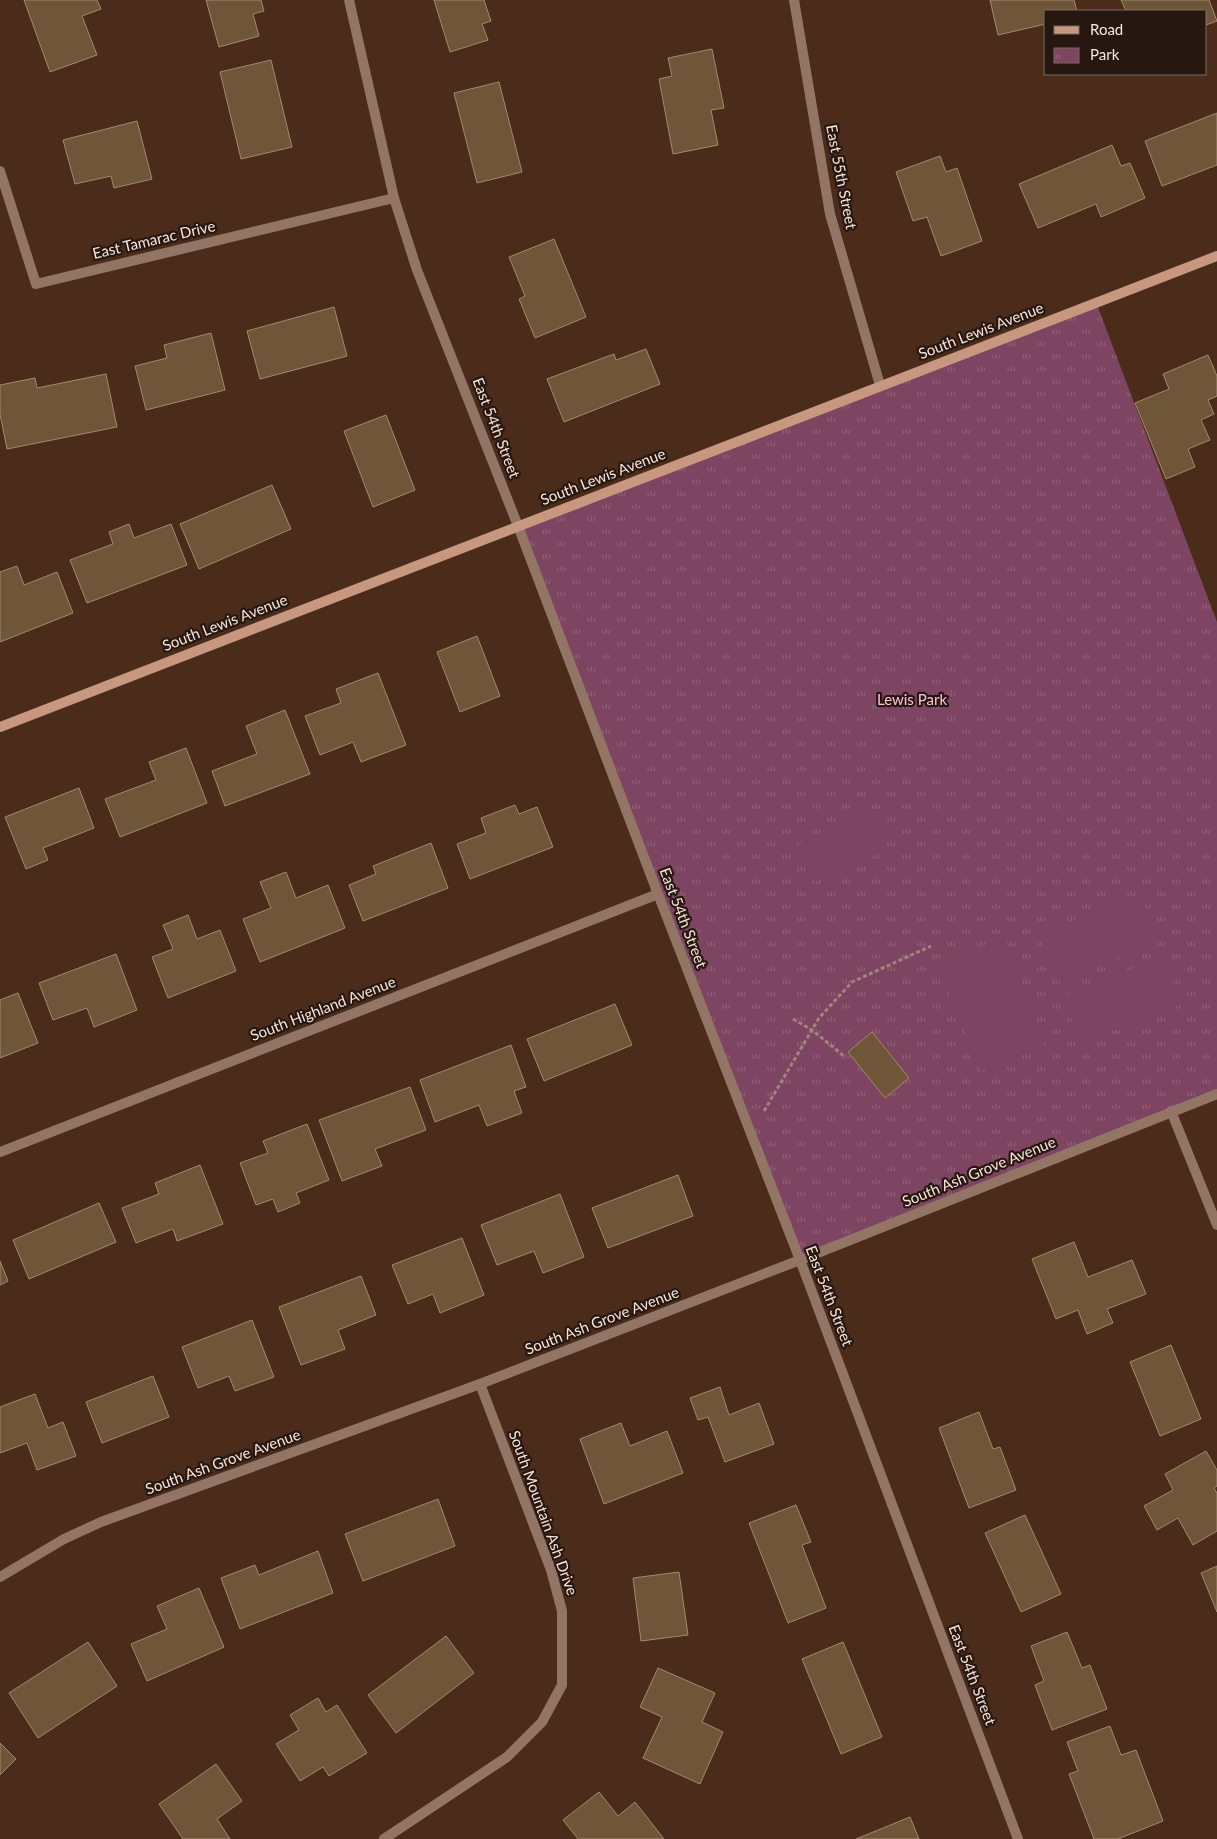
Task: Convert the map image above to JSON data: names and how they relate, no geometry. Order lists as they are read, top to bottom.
{
  "streets": {
    "street": [
      "East 55th Street",
      "East Tamarac Drive",
      "South Lewis Avenue",
      "East 54th Street",
      "South Highland Avenue",
      "South Ash Grove Avenue",
      "South Mountain Ash Drive"
    ]
  },
  "crossings": [
    ["East 55th Street", "South Lewis Avenue"],
    ["East Tamarac Drive", "East 54th Street"],
    ["South Lewis Avenue", "East 54th Street"],
    ["East 54th Street", "South Highland Avenue"],
    ["East 54th Street", "South Ash Grove Avenue"],
    ["South Ash Grove Avenue", "South Mountain Ash Drive"]
  ],
  "parks": ["Lewis Park"],
  "legend": ["Road", "Park"]
}
